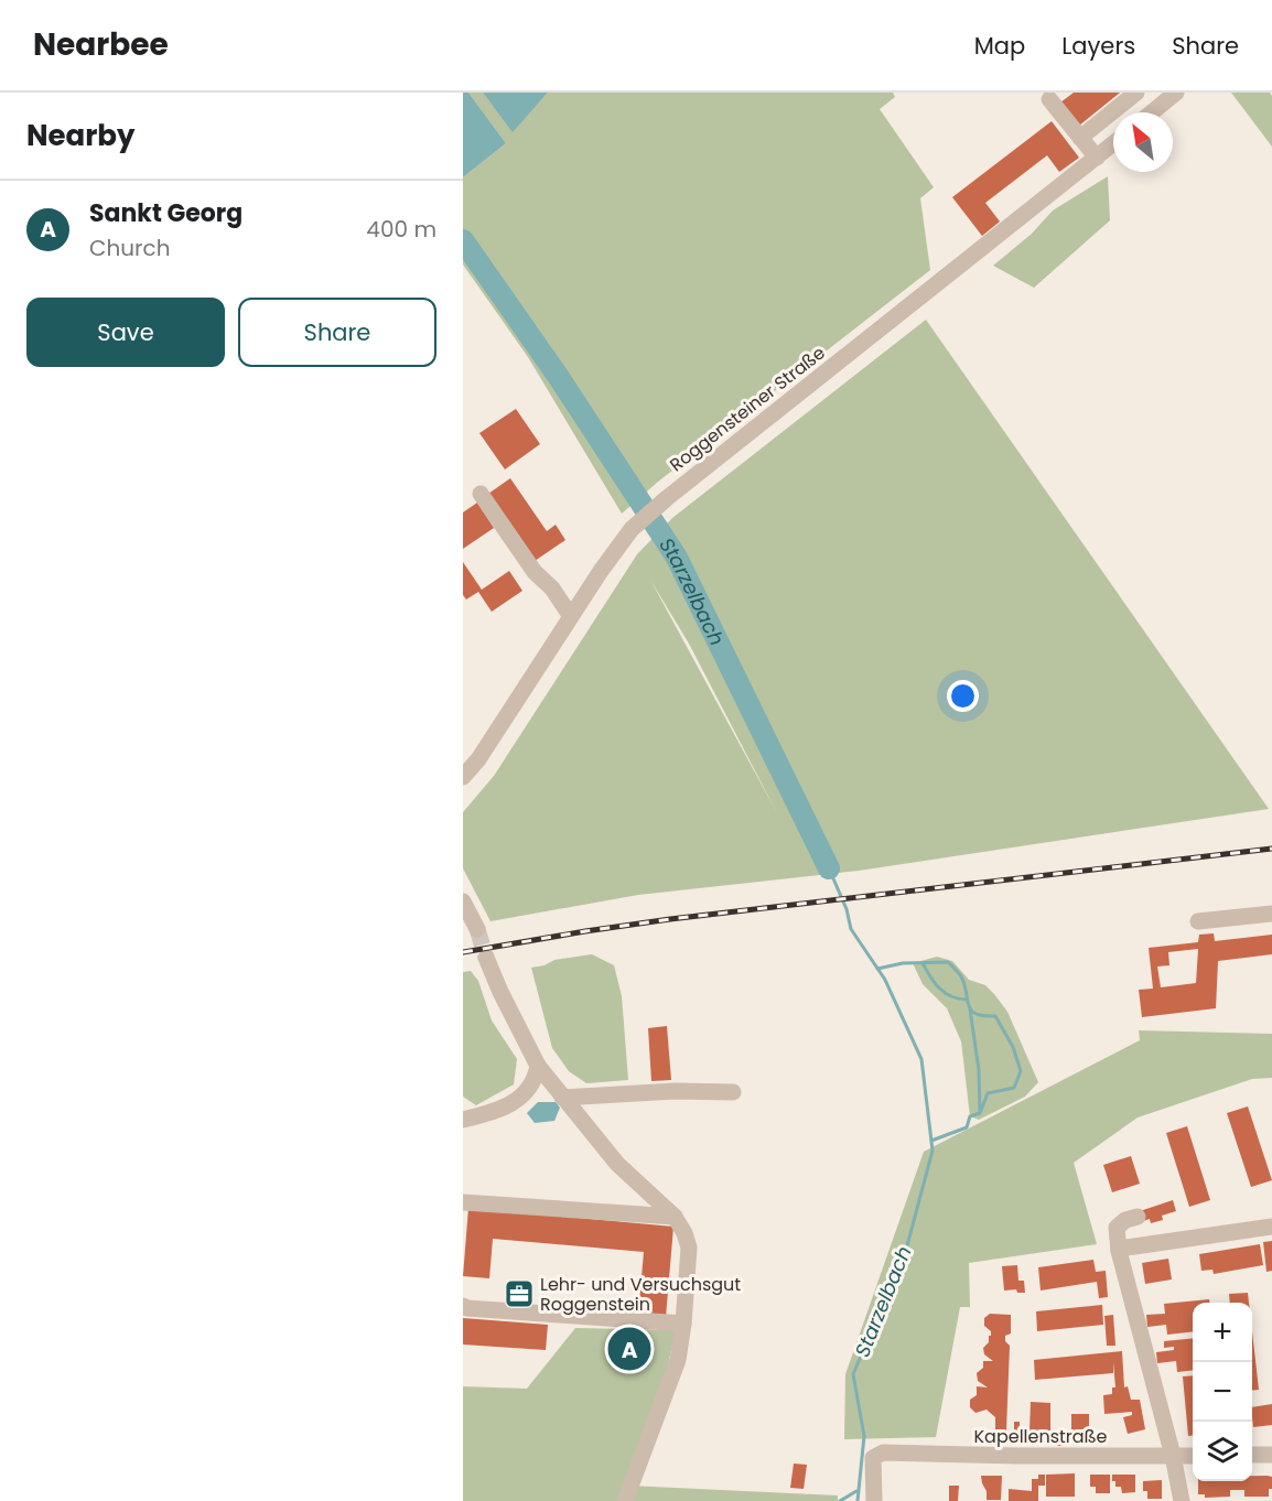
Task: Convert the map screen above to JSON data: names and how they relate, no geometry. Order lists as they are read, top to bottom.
{
  "streets": {
    "street": ["Roggensteiner Straße", "Kapellenstraße"]
  },
  "water": ["Starzelbach"],
  "places": {
    "office": ["Lehr- und Versuchsgut Roggenstein"]
  },
  "north": "top left",
  "page": {
    "header": "Nearbee",
    "nav": ["Map", "Layers", "Share"],
    "heading": "Nearby",
    "list": [
      {
        "mark": "A",
        "name": "Sankt Georg",
        "note": "Church",
        "value": "400 m"
      }
    ],
    "buttons": ["Save", "Share"],
    "map_buttons": ["+", "−"],
    "pins": "A"
  }
}
